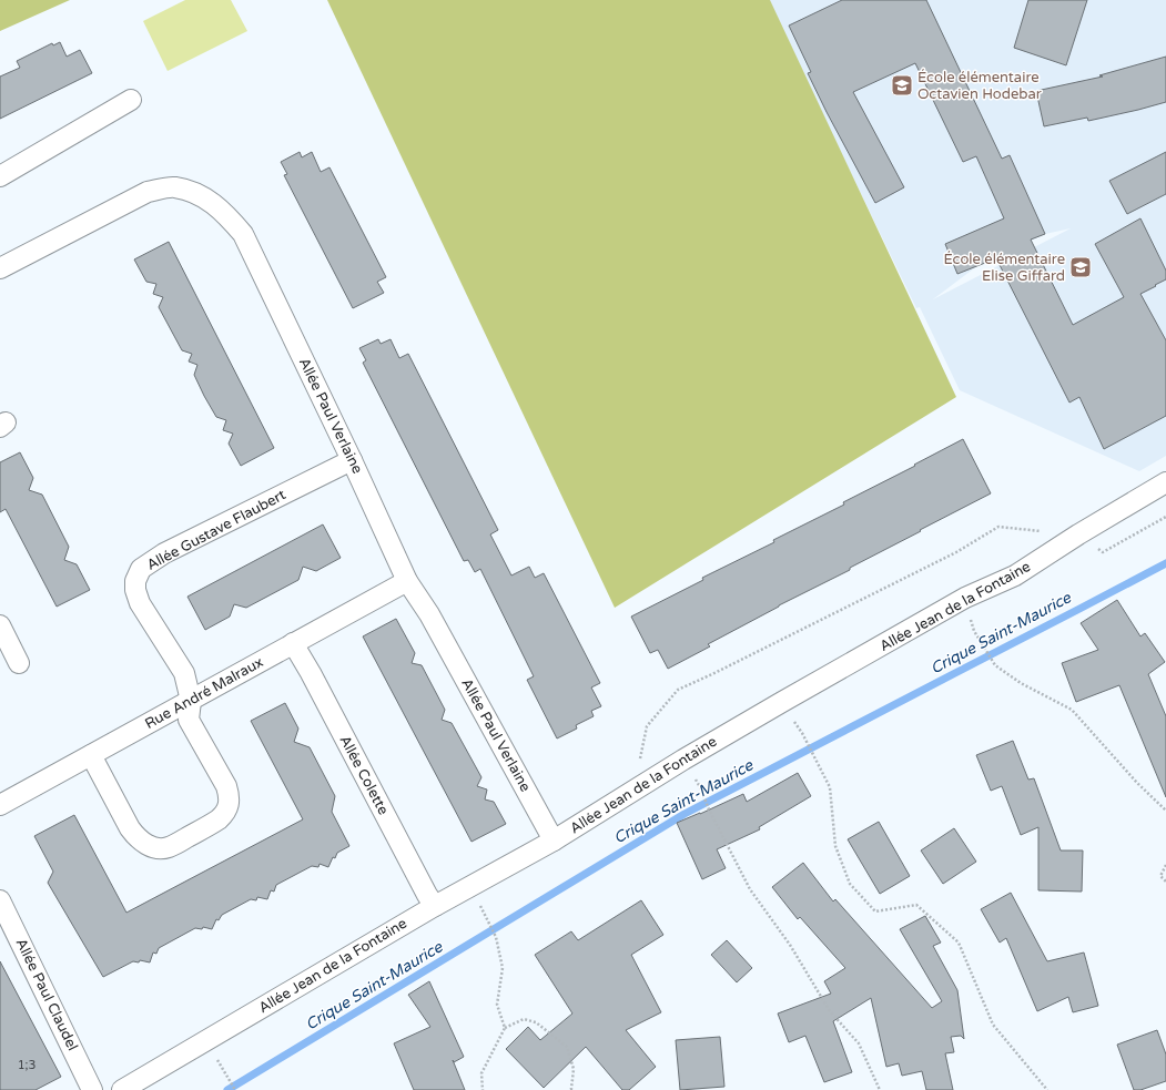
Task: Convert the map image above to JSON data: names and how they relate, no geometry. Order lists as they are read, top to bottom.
{
  "streets": {
    "street": [
      "Allée Paul Verlaine",
      "Allée Gustave Flaubert",
      "Allée Jean de la Fontaine",
      "Rue André Malraux",
      "Allée Colette",
      "Allée Paul Claudel"
    ]
  },
  "crossings": [
    ["Allée Paul Verlaine", "Allée Gustave Flaubert"],
    ["Allée Paul Verlaine", "Allée Jean de la Fontaine"],
    ["Allée Paul Verlaine", "Rue André Malraux"],
    ["Allée Gustave Flaubert", "Rue André Malraux"],
    ["Allée Jean de la Fontaine", "Allée Colette"],
    ["Rue André Malraux", "Allée Colette"]
  ],
  "water": ["Crique Saint-Maurice"],
  "places": {
    "school or university": ["École élémentaire Octavien Hodebar", "École élémentaire Elise Giffard"]
  },
  "house_numbers": ["1;3"]
}
